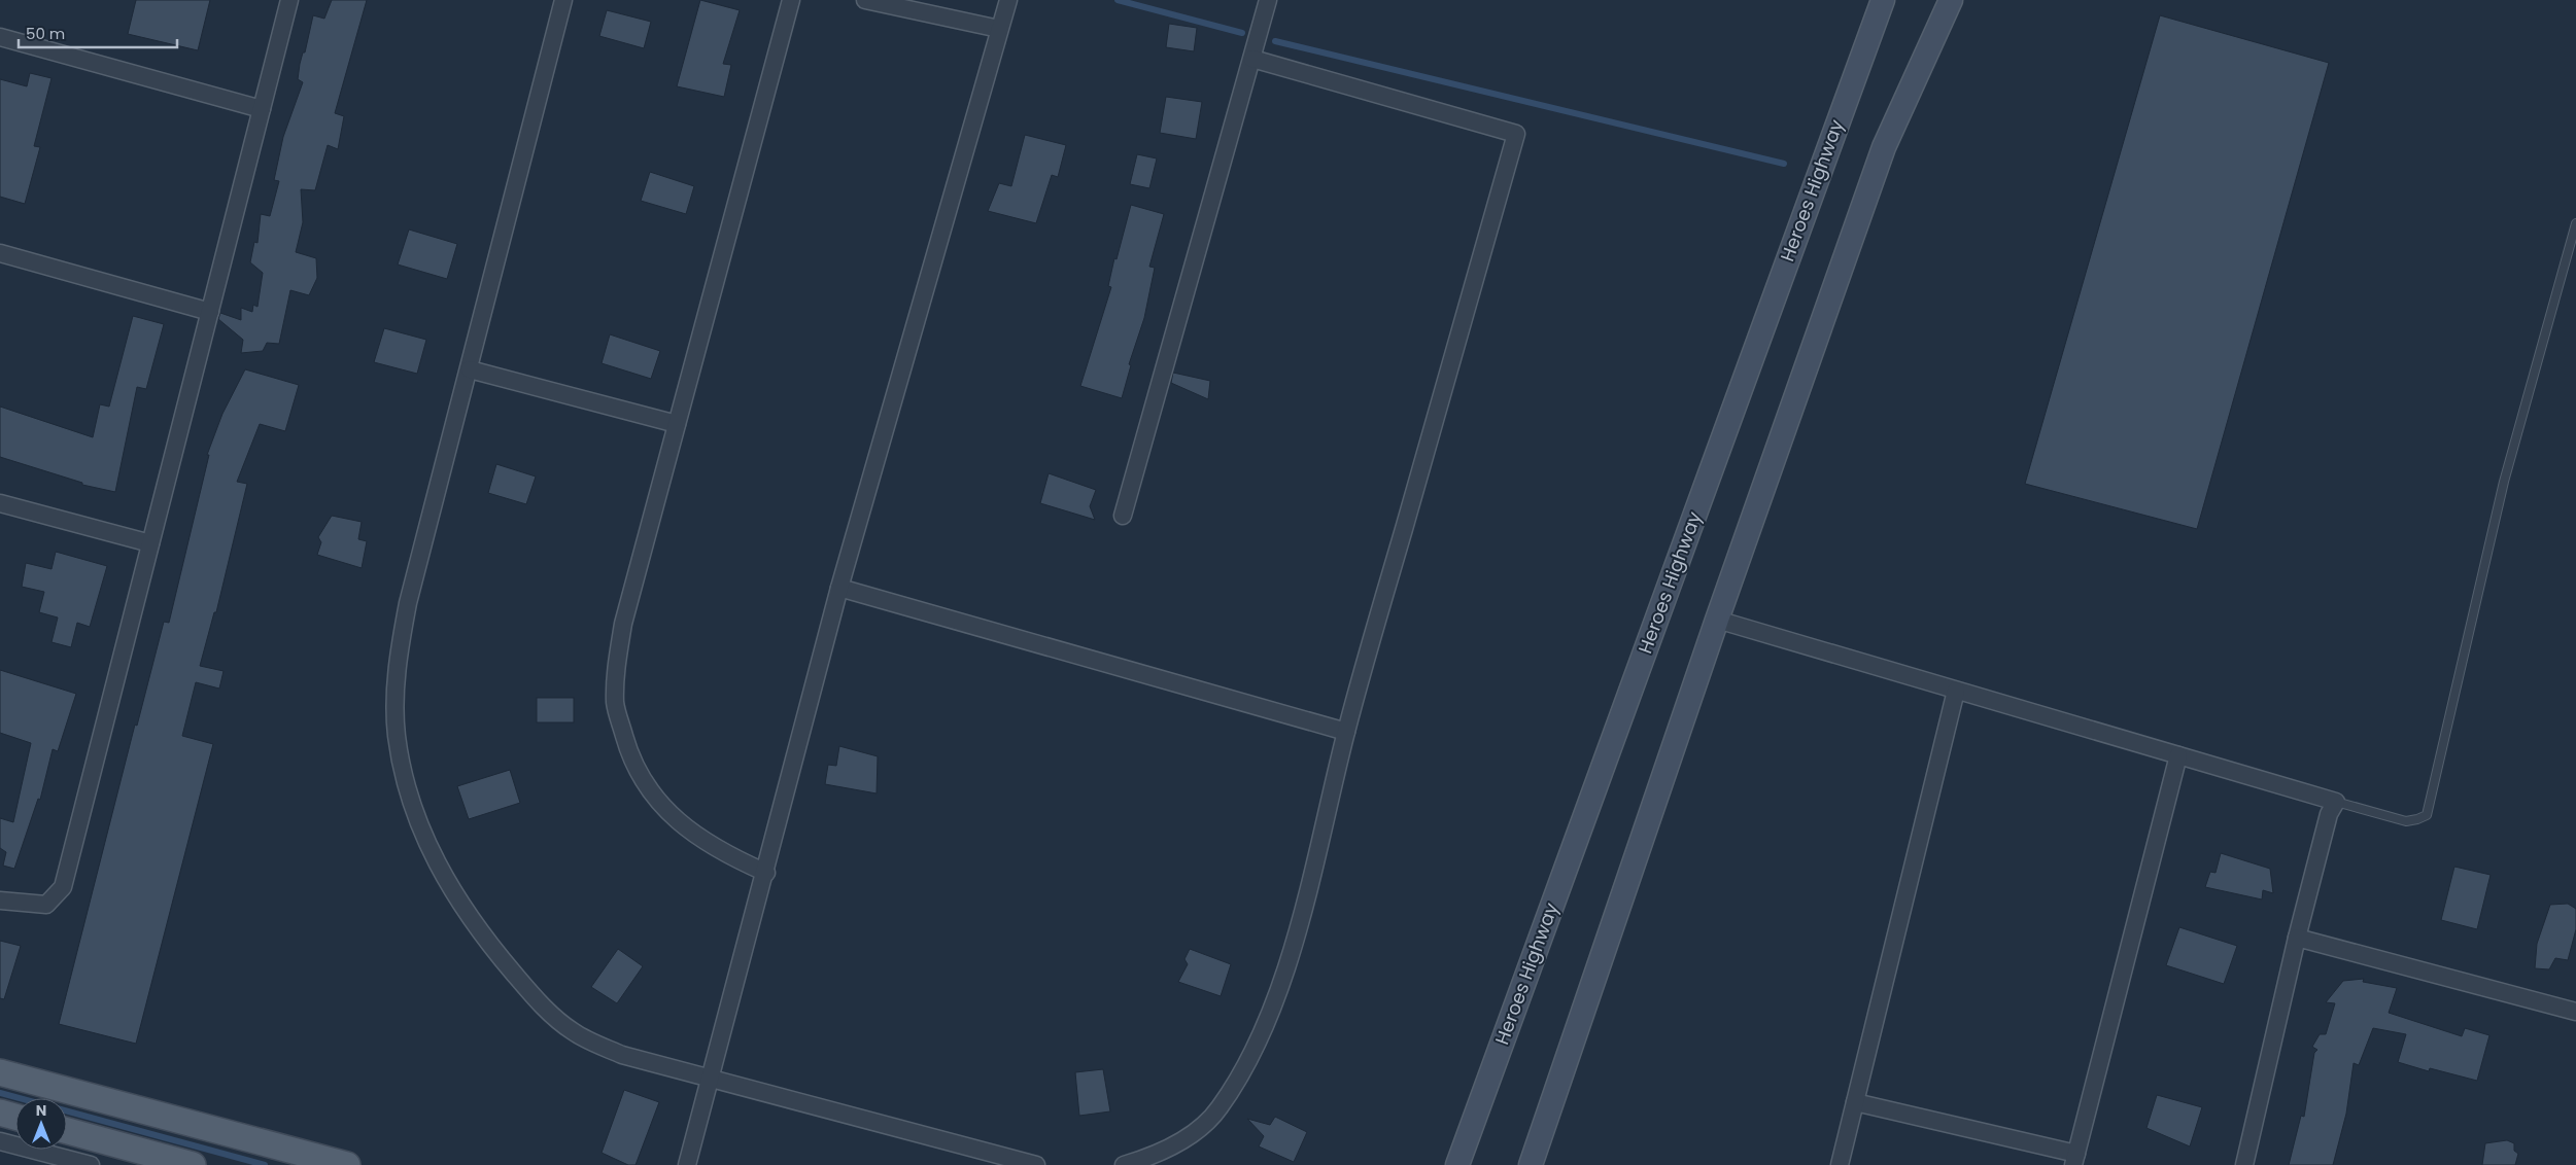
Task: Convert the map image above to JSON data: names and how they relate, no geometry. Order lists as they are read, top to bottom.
{
  "streets": {
    "main road": ["Heroes Highway"]
  },
  "scale_bar": "50 m",
  "north": "top"
}
